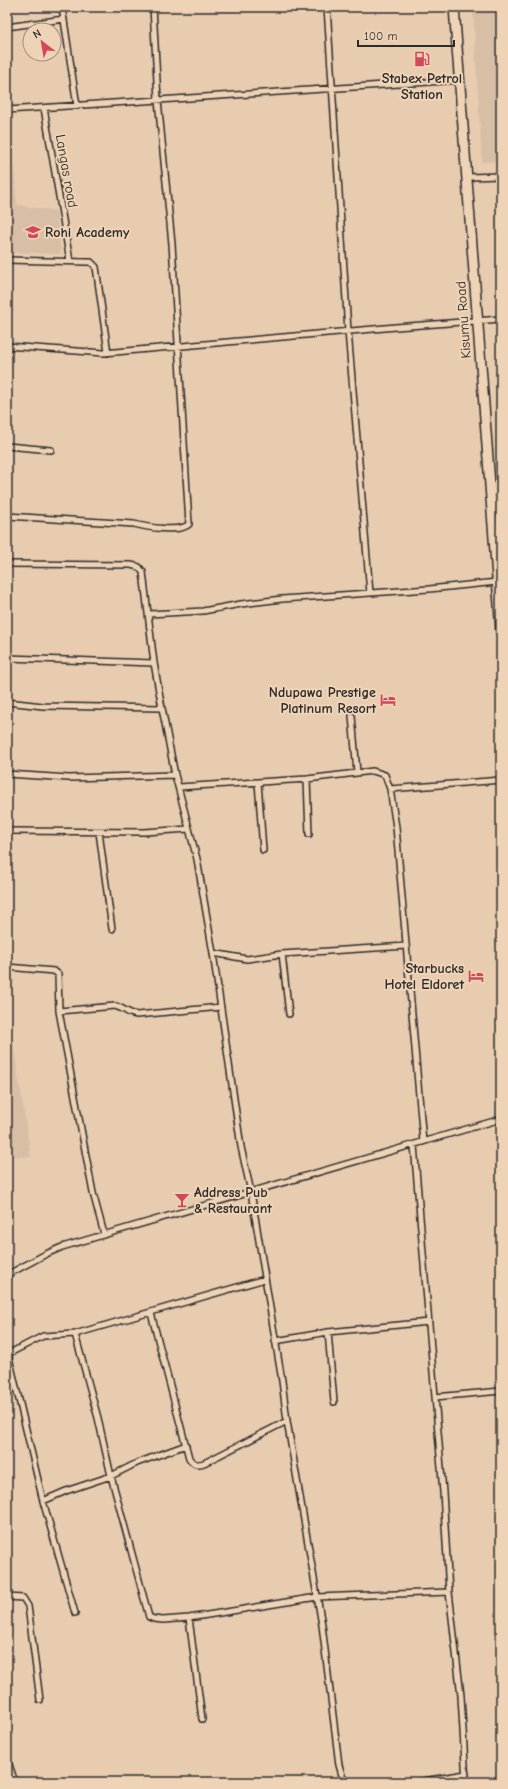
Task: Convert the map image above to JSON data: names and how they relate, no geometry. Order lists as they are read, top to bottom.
{
  "streets": {
    "highway": ["Kisumu Road"],
    "street": ["Langas road"]
  },
  "places": {
    "fuel station": ["Stabex Petrol Station"],
    "school or university": ["Rohi Academy"],
    "hotel": ["Ndupawa Prestige Platinum Resort", "Starbucks Hotel Eldoret"],
    "bar": ["Address Pub & Restaurant"]
  },
  "scale_bar": "100 m",
  "north": "top left"
}
